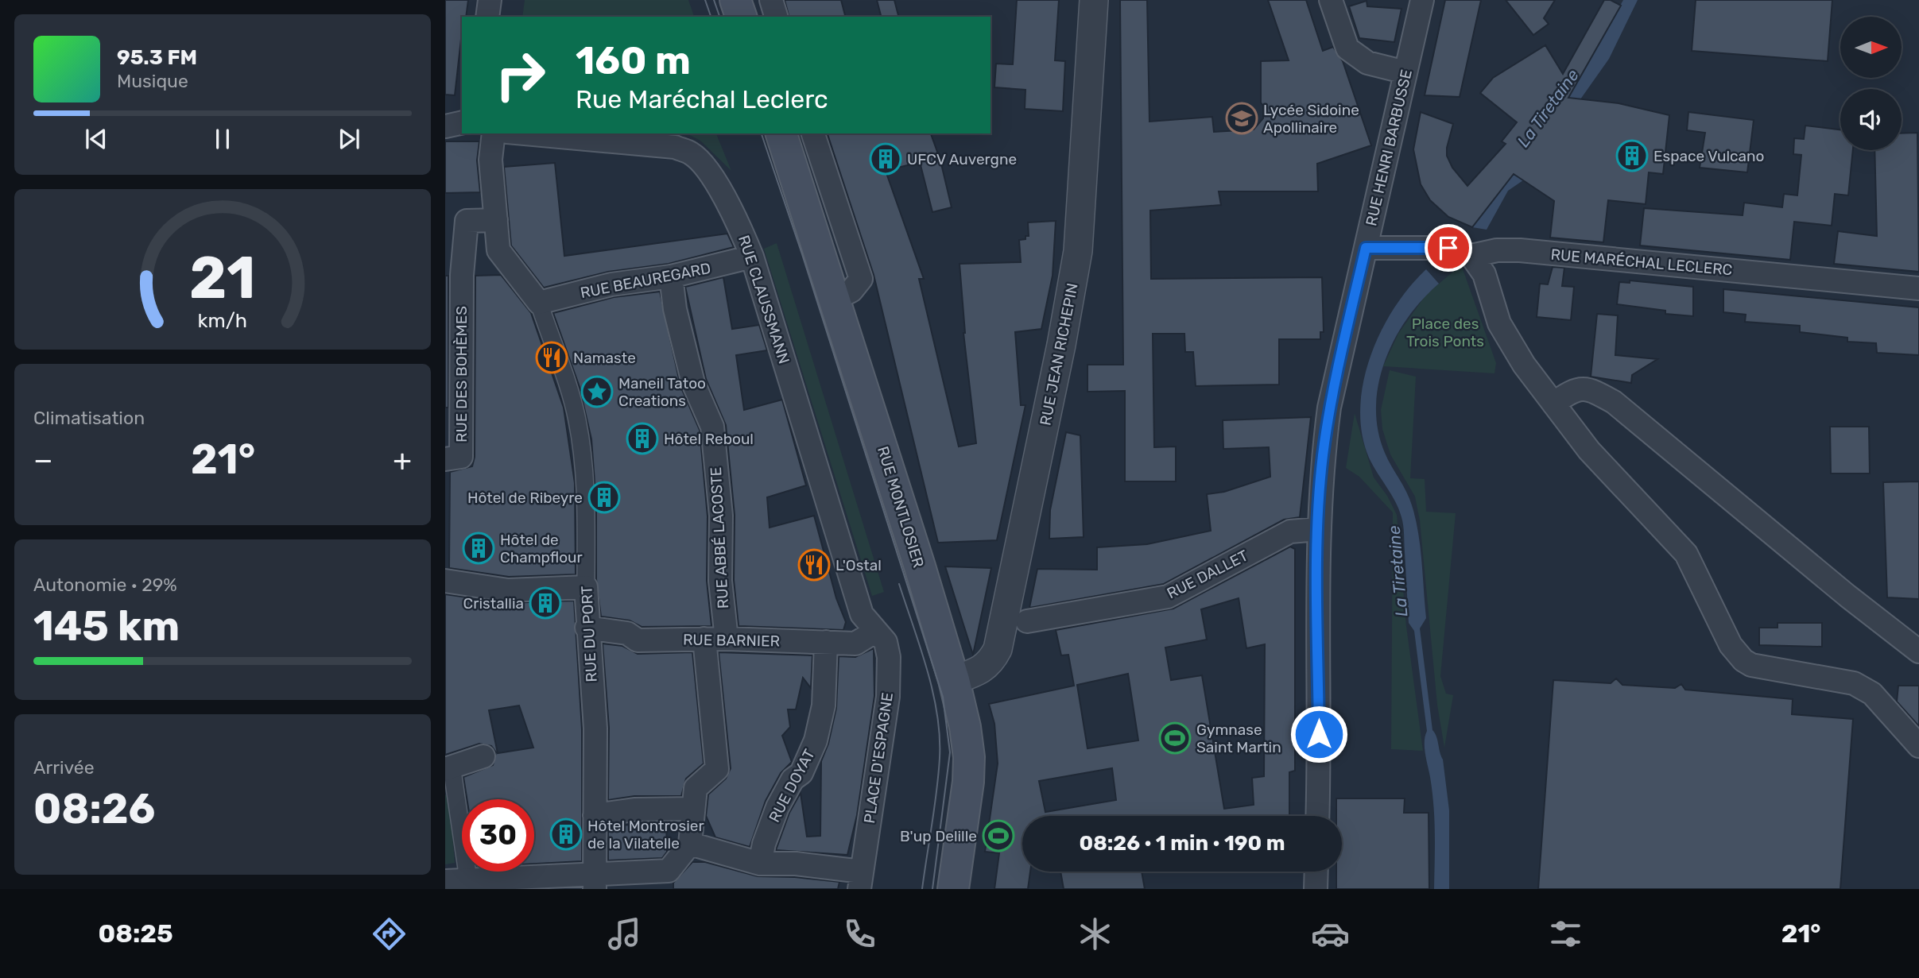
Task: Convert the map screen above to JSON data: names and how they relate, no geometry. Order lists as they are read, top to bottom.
{
  "streets": {
    "main road": ["RUE MONTLOSIER"],
    "street": [
      "RUE HENRI BARBUSSE",
      "RUE MARÉCHAL LECLERC",
      "RUE BEAUREGARD",
      "RUE CLAUSSMANN",
      "RUE JEAN RICHEPIN",
      "RUE DES BOHÈMES",
      "RUE ABBÉ LACOSTE",
      "RUE DALLET",
      "RUE DU PORT",
      "RUE BARNIER",
      "PLACE D'ESPAGNE",
      "RUE DOYAT"
    ]
  },
  "crossings": [
    ["RUE HENRI BARBUSSE", "RUE MARÉCHAL LECLERC"],
    ["RUE HENRI BARBUSSE", "RUE DALLET"],
    ["RUE BEAUREGARD", "RUE CLAUSSMANN"],
    ["RUE BEAUREGARD", "RUE ABBÉ LACOSTE"],
    ["RUE BEAUREGARD", "RUE DU PORT"],
    ["RUE CLAUSSMANN", "RUE BARNIER"],
    ["RUE CLAUSSMANN", "PLACE D'ESPAGNE"],
    ["RUE JEAN RICHEPIN", "RUE MONTLOSIER"],
    ["RUE DES BOHÈMES", "RUE DU PORT"],
    ["RUE ABBÉ LACOSTE", "RUE BARNIER"],
    ["RUE DU PORT", "RUE BARNIER"],
    ["RUE BARNIER", "PLACE D'ESPAGNE"],
    ["RUE BARNIER", "RUE DOYAT"]
  ],
  "water": ["La Tiretaine"],
  "parks": ["Place des Trois Ponts"],
  "places": {
    "school or university": ["Lycée Sidoine Apollinaire"],
    "building": [
      "Espace Vulcano",
      "UFCV Auvergne",
      "Hôtel Reboul",
      "Hôtel de Ribeyre",
      "Hôtel de Champflour",
      "Cristallia",
      "Hôtel Montrosier de la Vilatelle"
    ],
    "restaurant": ["Namaste", "L'Ostal"],
    "place": ["Maneil Tatoo Creations"],
    "sports": ["Gymnase Saint Martin", "B'up Delille"]
  },
  "north": "right",
  "page": {
    "turn": ["160 m", "Rue Maréchal Leclerc"],
    "song": ["95.3 FM", "Musique"],
    "tile": [
      "Climatisation",
      ["Autonomie · 29%", "145 km"],
      ["Arrivée", "08:26"]
    ],
    "heat": ["−", "21°", "+"],
    "limit": "30",
    "trip": "08:26 · 1 min · 190 m",
    "tabs": ["08:25", "21°"],
    "gauge": ["21", "km/h"]
  }
}
